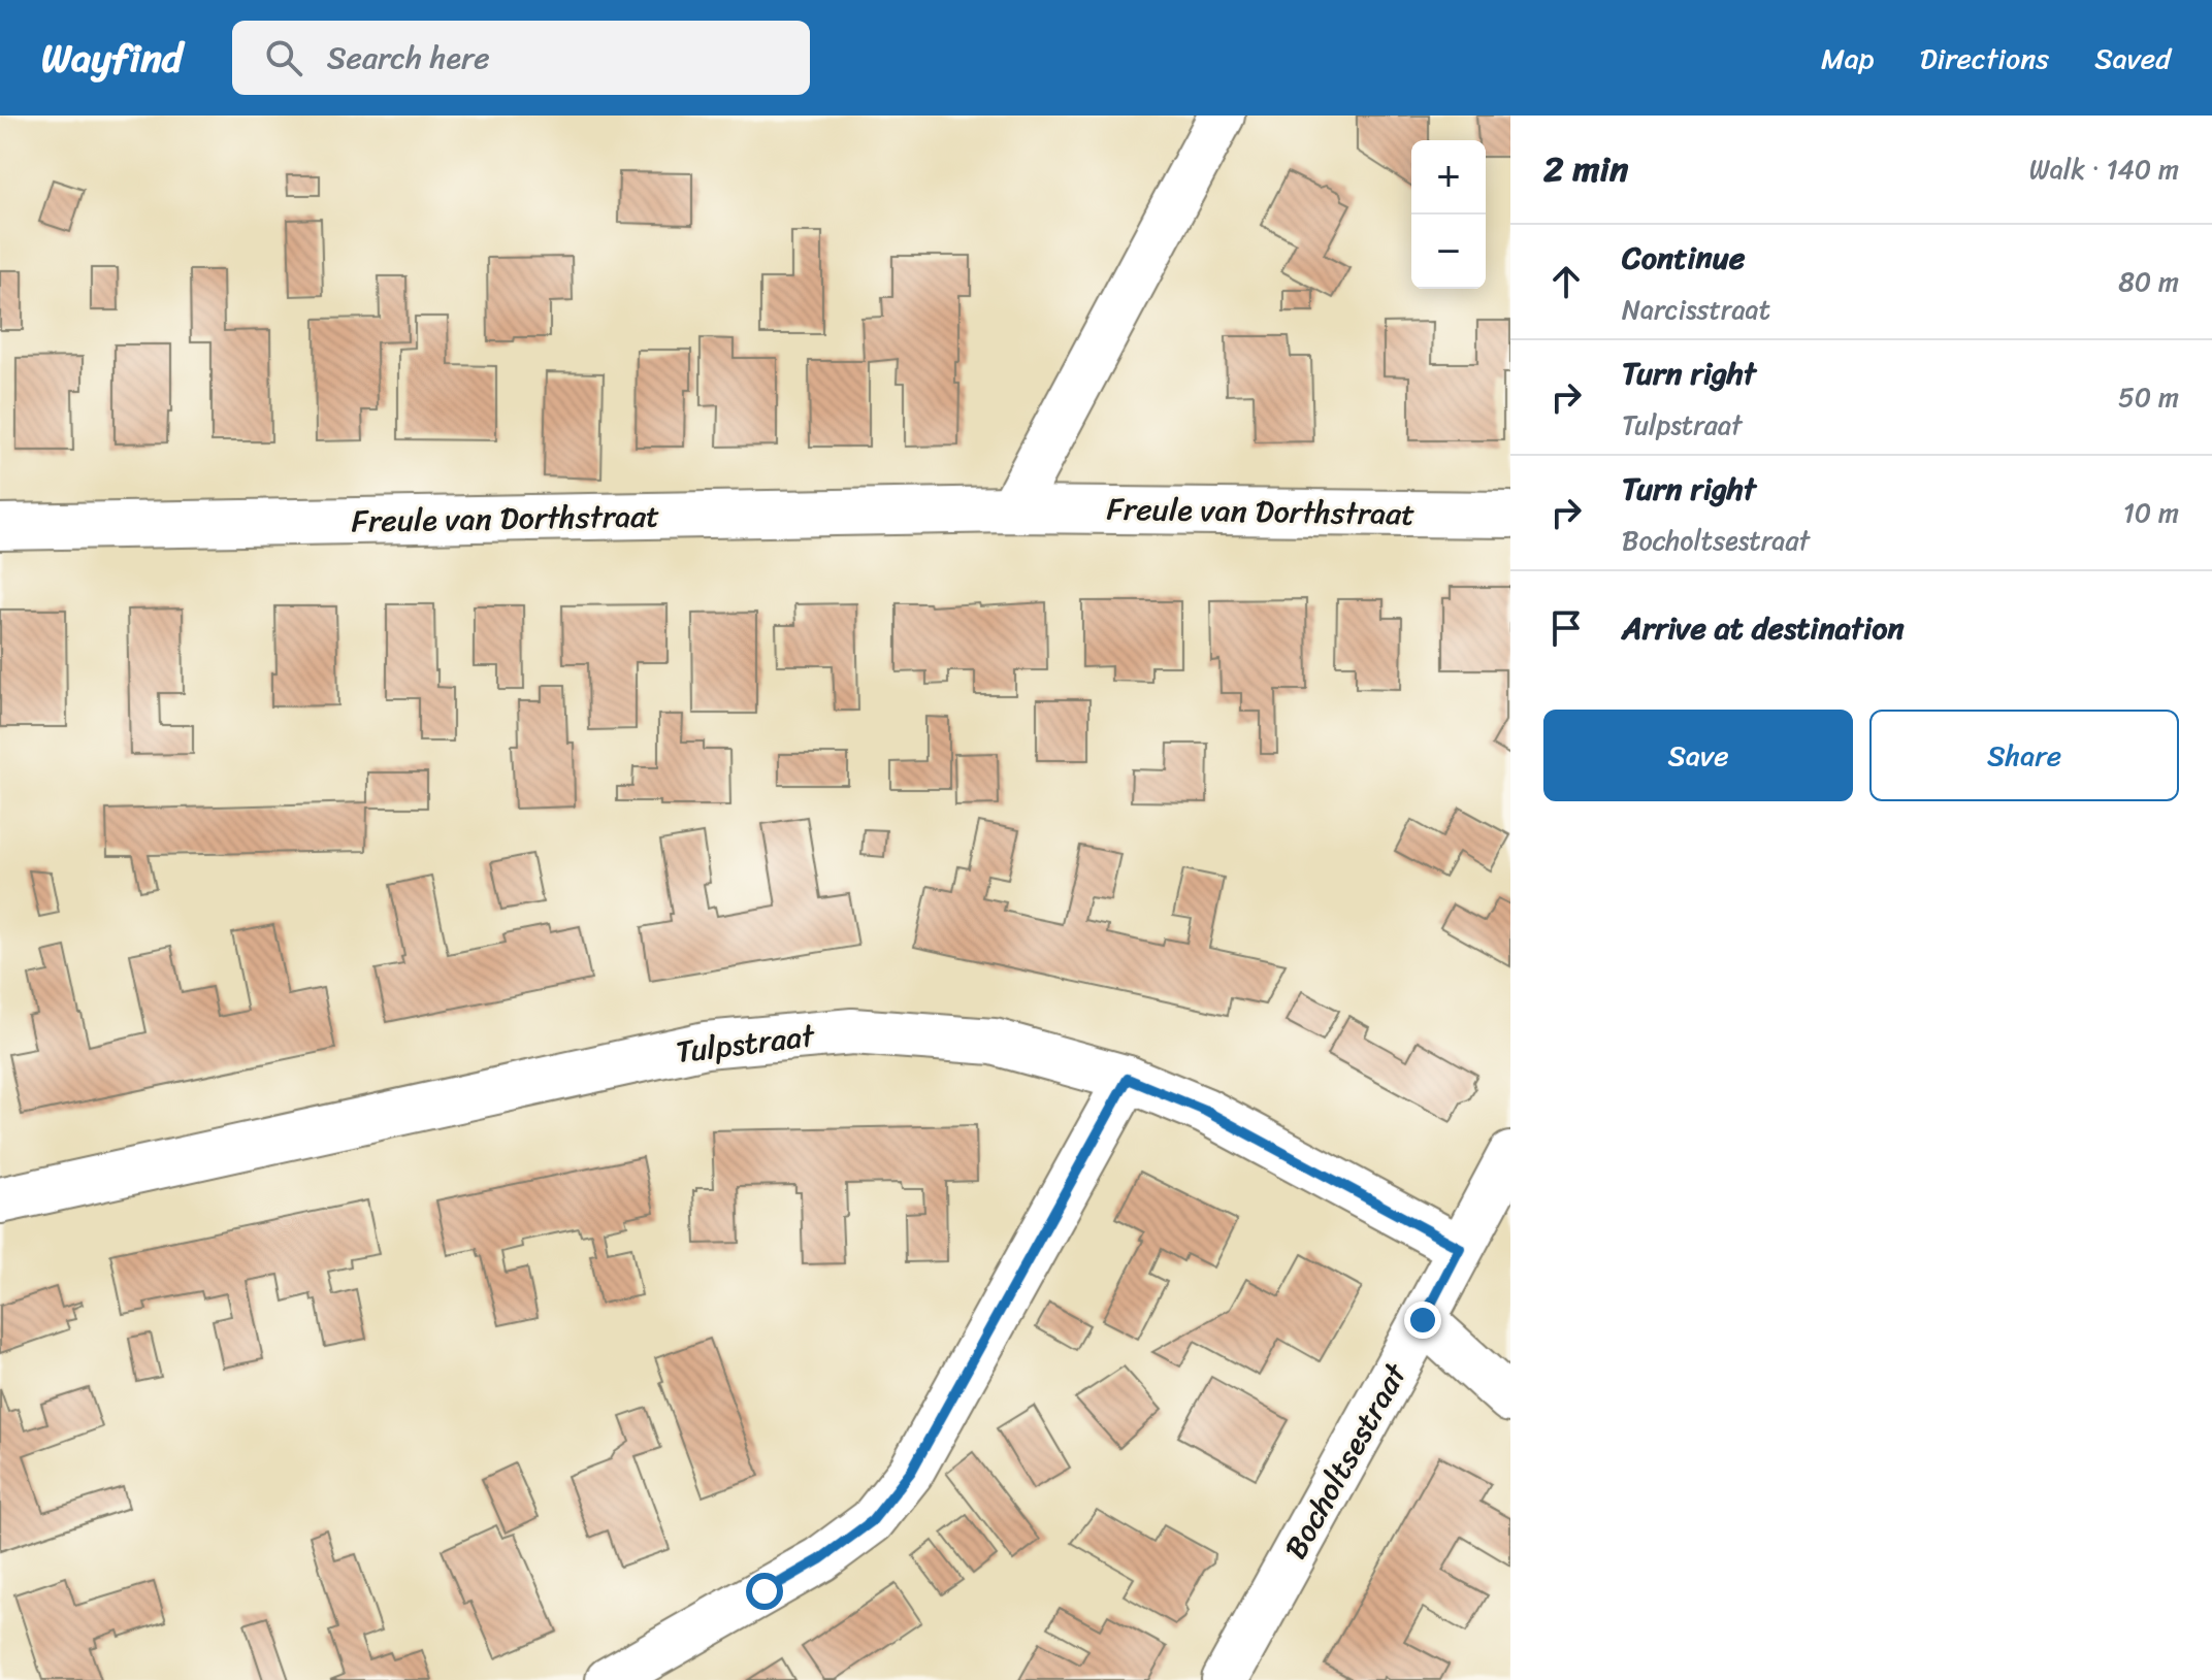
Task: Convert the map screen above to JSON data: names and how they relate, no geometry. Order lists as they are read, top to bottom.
{
  "streets": {
    "street": ["Freule van Dorthstraat", "Tulpstraat", "Bocholtsestraat"]
  },
  "crossings": [
    ["Tulpstraat", "Bocholtsestraat"]
  ],
  "page": {
    "header": "Wayfind",
    "search": "Search here",
    "nav": ["Map", "Directions", "Saved"],
    "heading": ["2 min", "Walk · 140 m"],
    "map_buttons": ["+", "−"],
    "list": [
      ["Continue", "Narcisstraat", "80 m"],
      ["Turn right", "Tulpstraat", "50 m"],
      ["Turn right", "Bocholtsestraat", "10 m"],
      "Arrive at destination"
    ],
    "buttons": ["Save", "Share"]
  }
}
